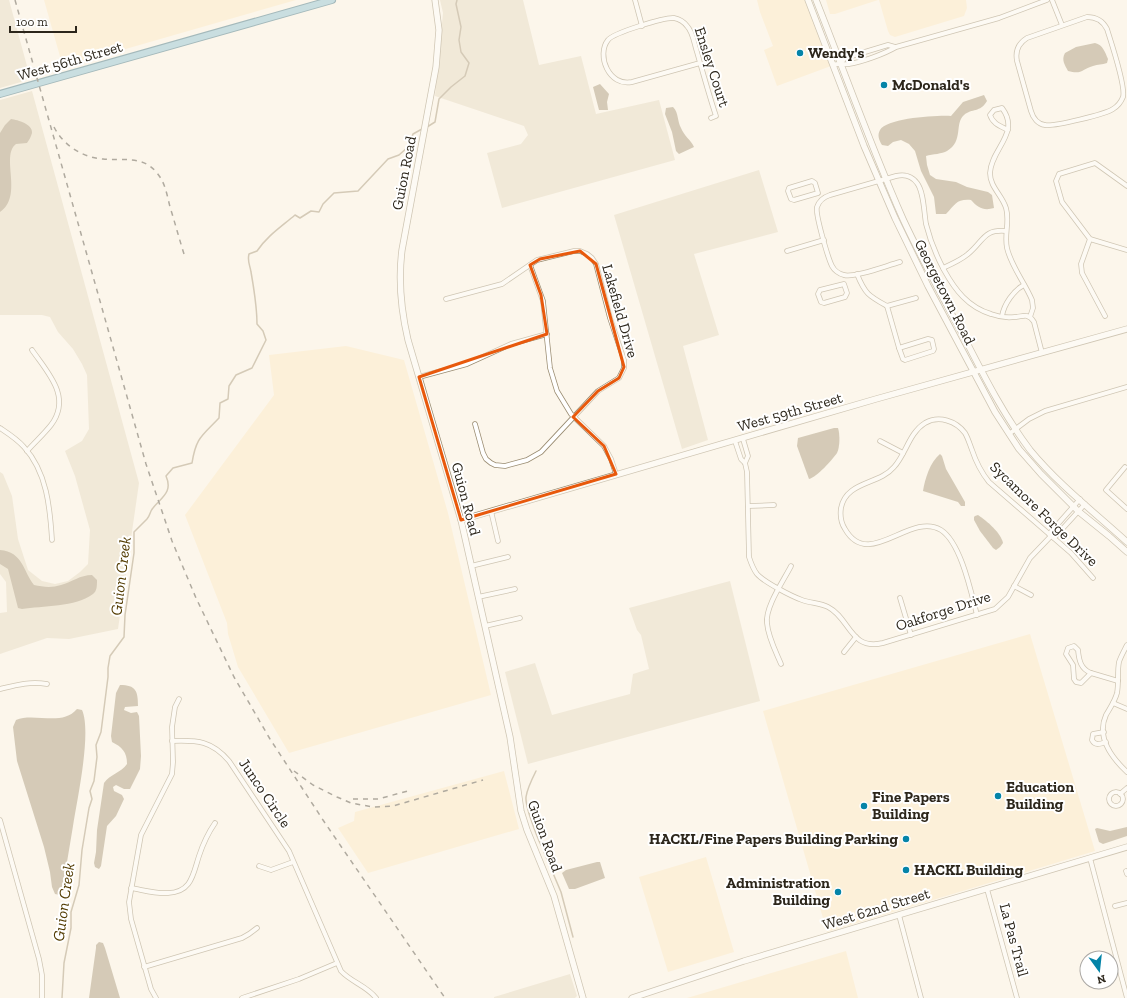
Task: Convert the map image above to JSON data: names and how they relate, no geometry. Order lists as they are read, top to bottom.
{
  "streets": {
    "main road": ["West 56th Street"],
    "street": [
      "Ensley Court",
      "Guion Road",
      "Georgetown Road",
      "Lakefield Drive",
      "West 59th Street",
      "Sycamore Forge Drive",
      "Oakforge Drive",
      "Junco Circle",
      "West 62nd Street",
      "La Pas Trail"
    ]
  },
  "crossings": [
    ["Guion Road", "West 59th Street"],
    ["Georgetown Road", "West 59th Street"],
    ["Georgetown Road", "Oakforge Drive"],
    ["Sycamore Forge Drive", "Oakforge Drive"],
    ["West 62nd Street", "La Pas Trail"]
  ],
  "water": ["Guion Creek"],
  "places": [
    "Wendy's",
    "McDonald's",
    "Education Building",
    "Fine Papers Building",
    "HACKL/Fine Papers Building Parking",
    "HACKL Building",
    "Administration Building"
  ],
  "scale_bar": "100 m",
  "north": "bottom"
}
